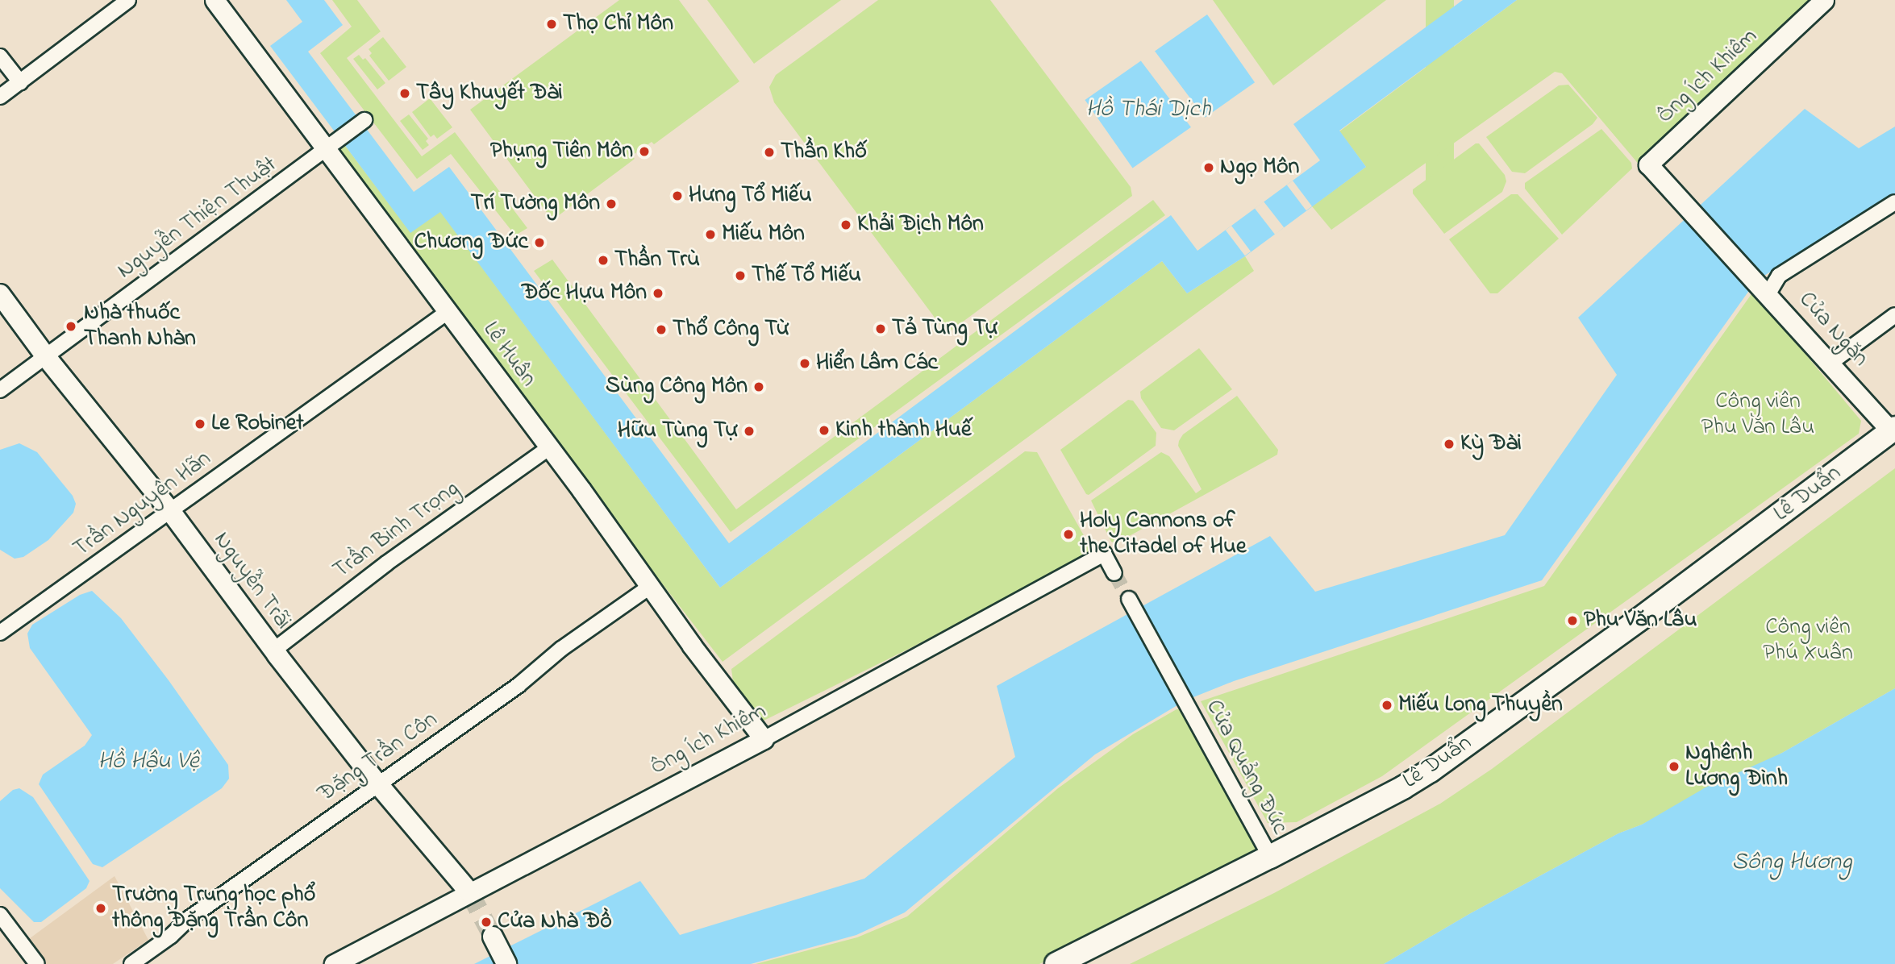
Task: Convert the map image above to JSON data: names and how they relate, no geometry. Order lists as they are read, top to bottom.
{
  "streets": {
    "main road": ["Lê Duẩn", "Nguyễn Trãi"],
    "street": [
      "Ông Ích Khiêm",
      "Nguyễn Thiện Thuật",
      "Cửa Ngăn",
      "Lê Huân",
      "Trần Nguyên Hãn",
      "Trần Bình Trọng",
      "Đặng Trần Côn",
      "Cửa Quảng Đức"
    ]
  },
  "crossings": [
    ["Ông Ích Khiêm", "Cửa Ngăn"],
    ["Ông Ích Khiêm", "Lê Huân"],
    ["Ông Ích Khiêm", "Nguyễn Trãi"],
    ["Nguyễn Thiện Thuật", "Lê Huân"],
    ["Nguyễn Thiện Thuật", "Nguyễn Trãi"],
    ["Cửa Ngăn", "Lê Duẩn"],
    ["Lê Huân", "Trần Nguyên Hãn"],
    ["Lê Huân", "Trần Bình Trọng"],
    ["Lê Huân", "Đặng Trần Côn"],
    ["Lê Duẩn", "Cửa Quảng Đức"],
    ["Trần Nguyên Hãn", "Nguyễn Trãi"],
    ["Trần Bình Trọng", "Nguyễn Trãi"],
    ["Nguyễn Trãi", "Đặng Trần Côn"]
  ],
  "water": ["Hồ Thái Dịch", "Hồ Hậu Vệ", "Sông Hương"],
  "parks": ["Công viên Phu Văn Lâu", "Công viên Phú Xuân"],
  "places": [
    "Thọ Chỉ Môn",
    "Tây Khuyết Đài",
    "Phụng Tiên Môn",
    "Thần Khố",
    "Ngọ Môn",
    "Hưng Tổ Miếu",
    "Trí Tường Môn",
    "Khải Địch Môn",
    "Miếu Môn",
    "Chương Đức",
    "Thần Trù",
    "Thế Tổ Miếu",
    "Đốc Hựu Môn",
    "Nhà thuốc Thanh Nhàn",
    "Tả Tùng Tự",
    "Thổ Công Từ",
    "Hiển Lâm Các",
    "Sùng Công Môn",
    "Le Robinet",
    "Kinh thành Huế",
    "Hữu Tùng Tự",
    "Kỳ Đài",
    "Holy Cannons of the Citadel of Hue",
    "Phu Văn Lâu",
    "Miếu Long Thuyền",
    "Nghênh Lương Đình",
    "Trường Trung học phổ thông Đặng Trần Côn",
    "Cửa Nhà Đồ"
  ]
}
